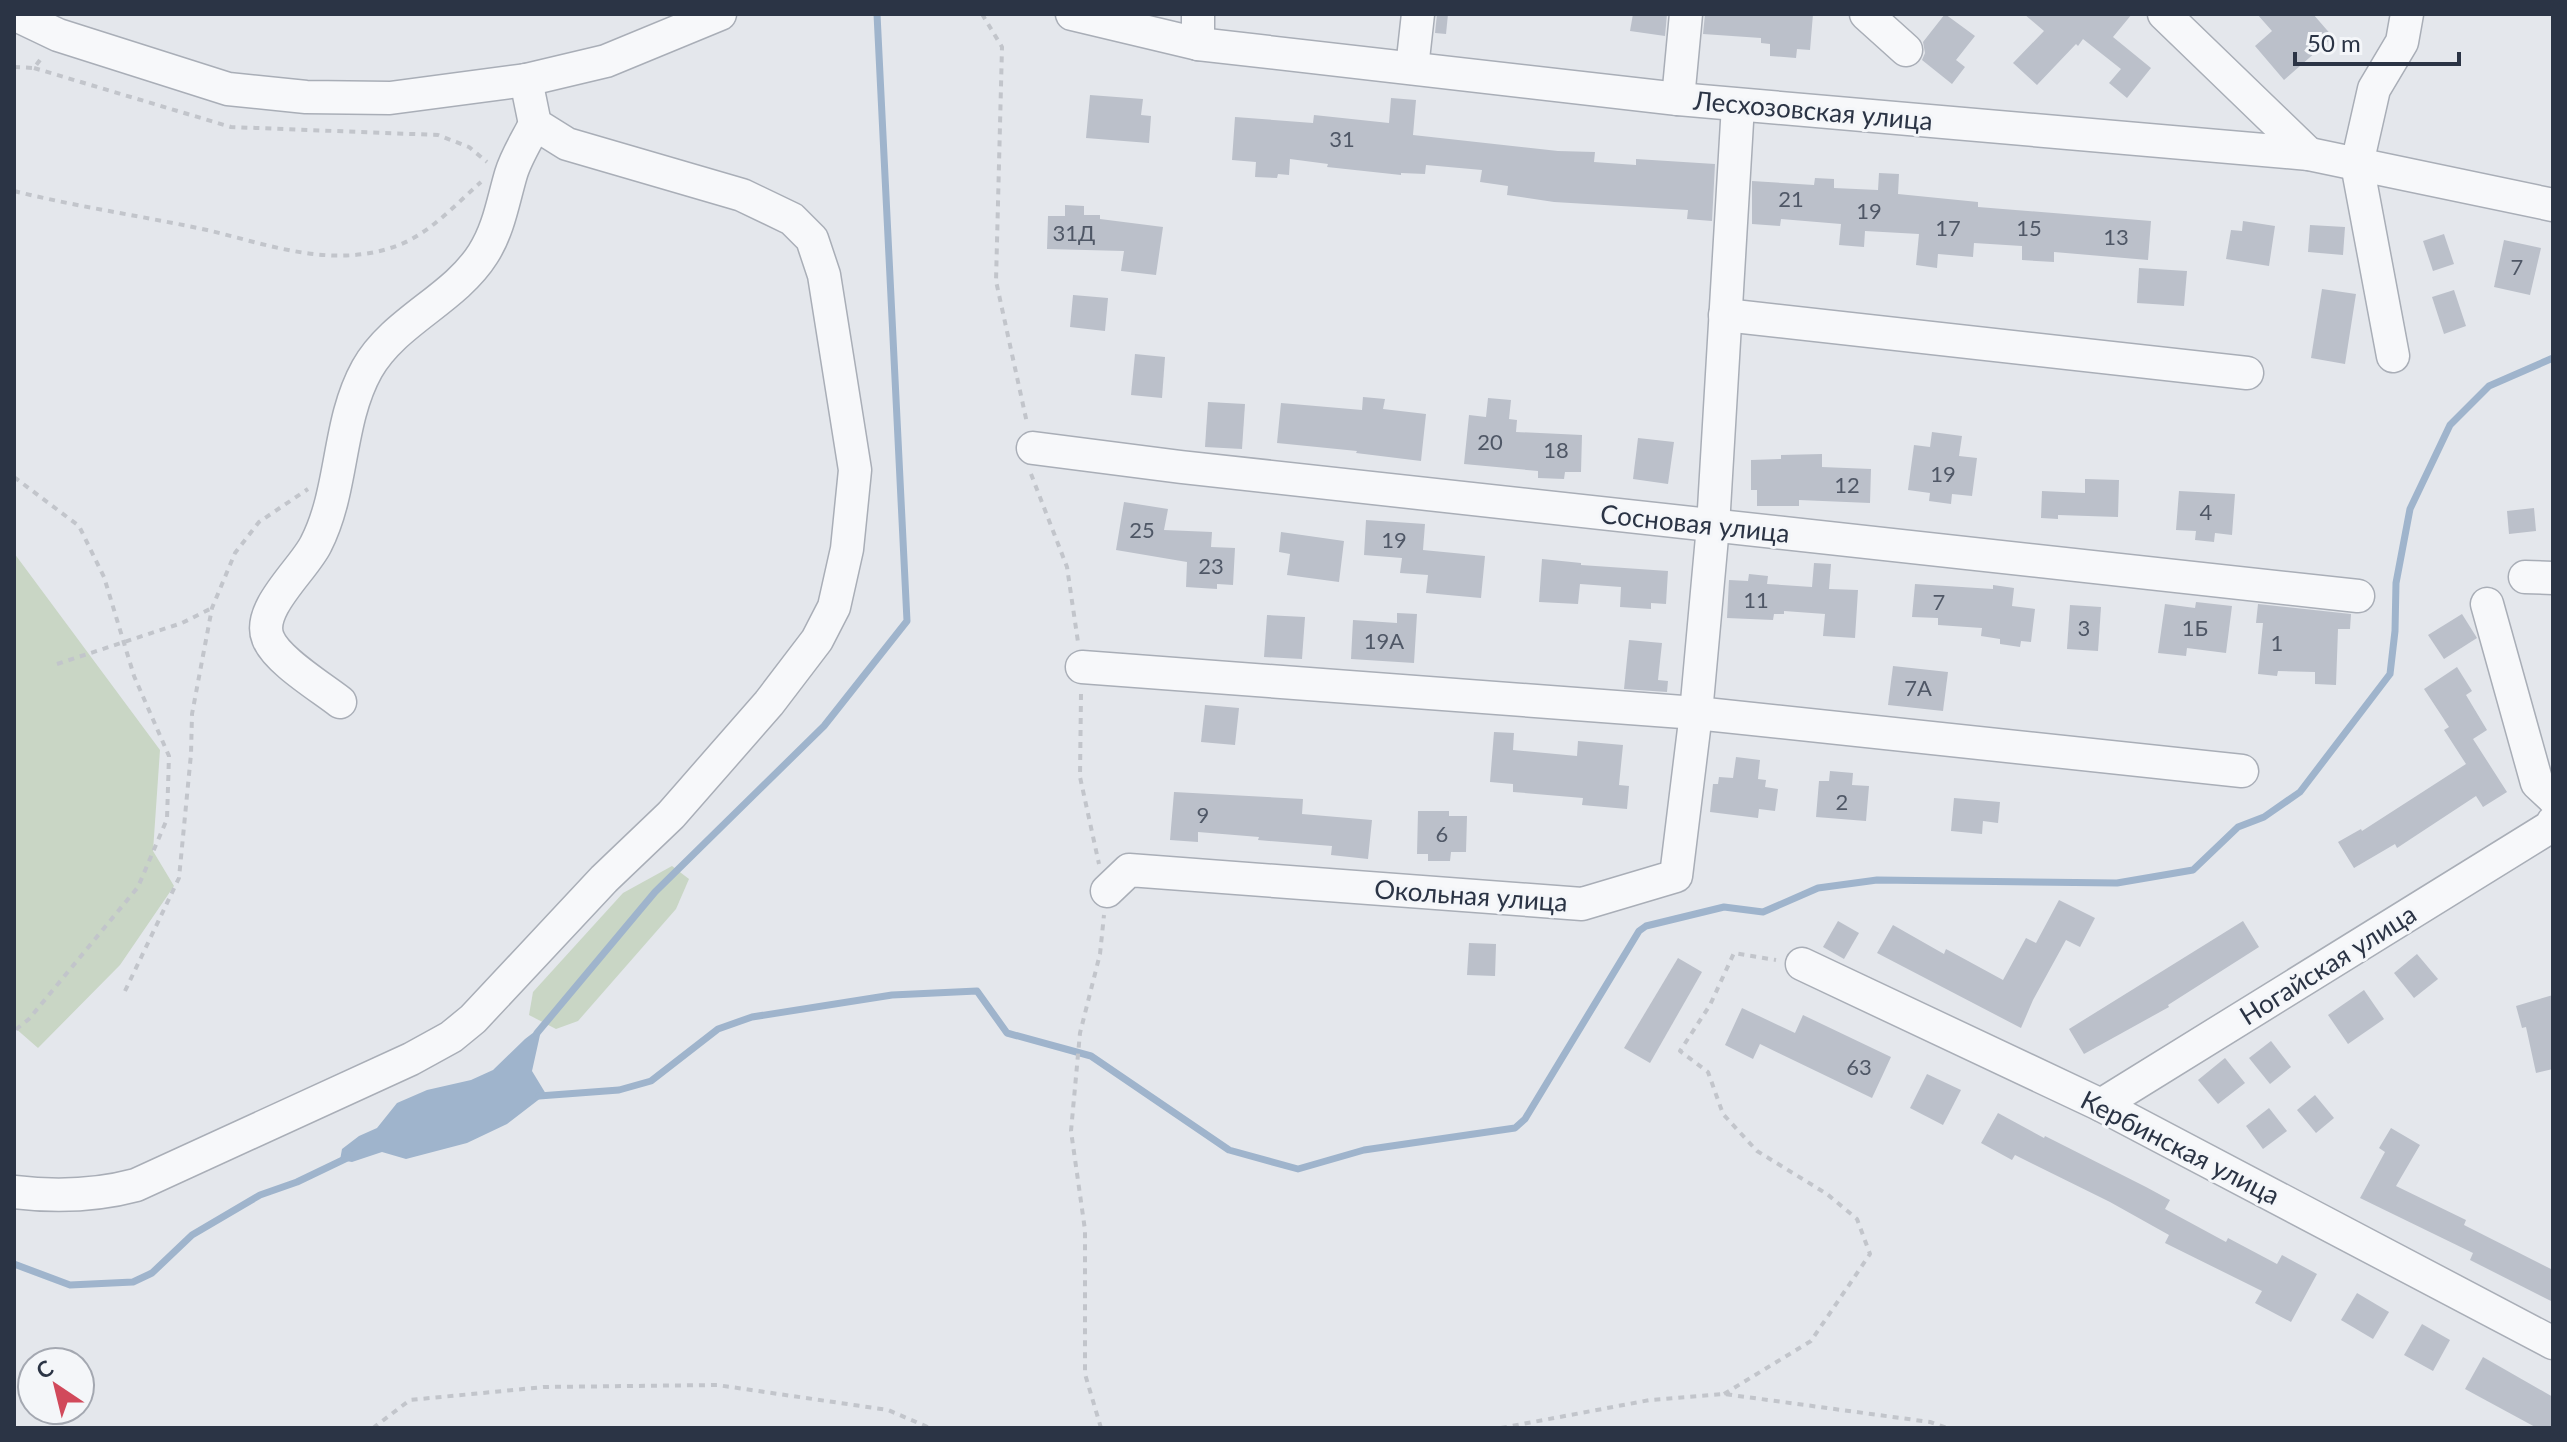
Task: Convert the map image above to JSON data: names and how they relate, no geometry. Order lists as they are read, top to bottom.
{
  "streets": {
    "street": [
      "Лесхозовская улица",
      "Сосновая улица",
      "Окольная улица",
      "Ногайская улица",
      "Кербинская улица"
    ]
  },
  "crossings": [
    ["Ногайская улица", "Кербинская улица"]
  ],
  "house_numbers": [
    "31",
    "21",
    "19",
    "17",
    "15",
    "31Д",
    "13",
    "7",
    "20",
    "18",
    "19",
    "12",
    "4",
    "25",
    "19",
    "23",
    "11",
    "7",
    "3",
    "1Б",
    "19A",
    "1",
    "7А",
    "2",
    "9",
    "6",
    "63"
  ],
  "scale_bar": "50 m",
  "north": "top left"
}
